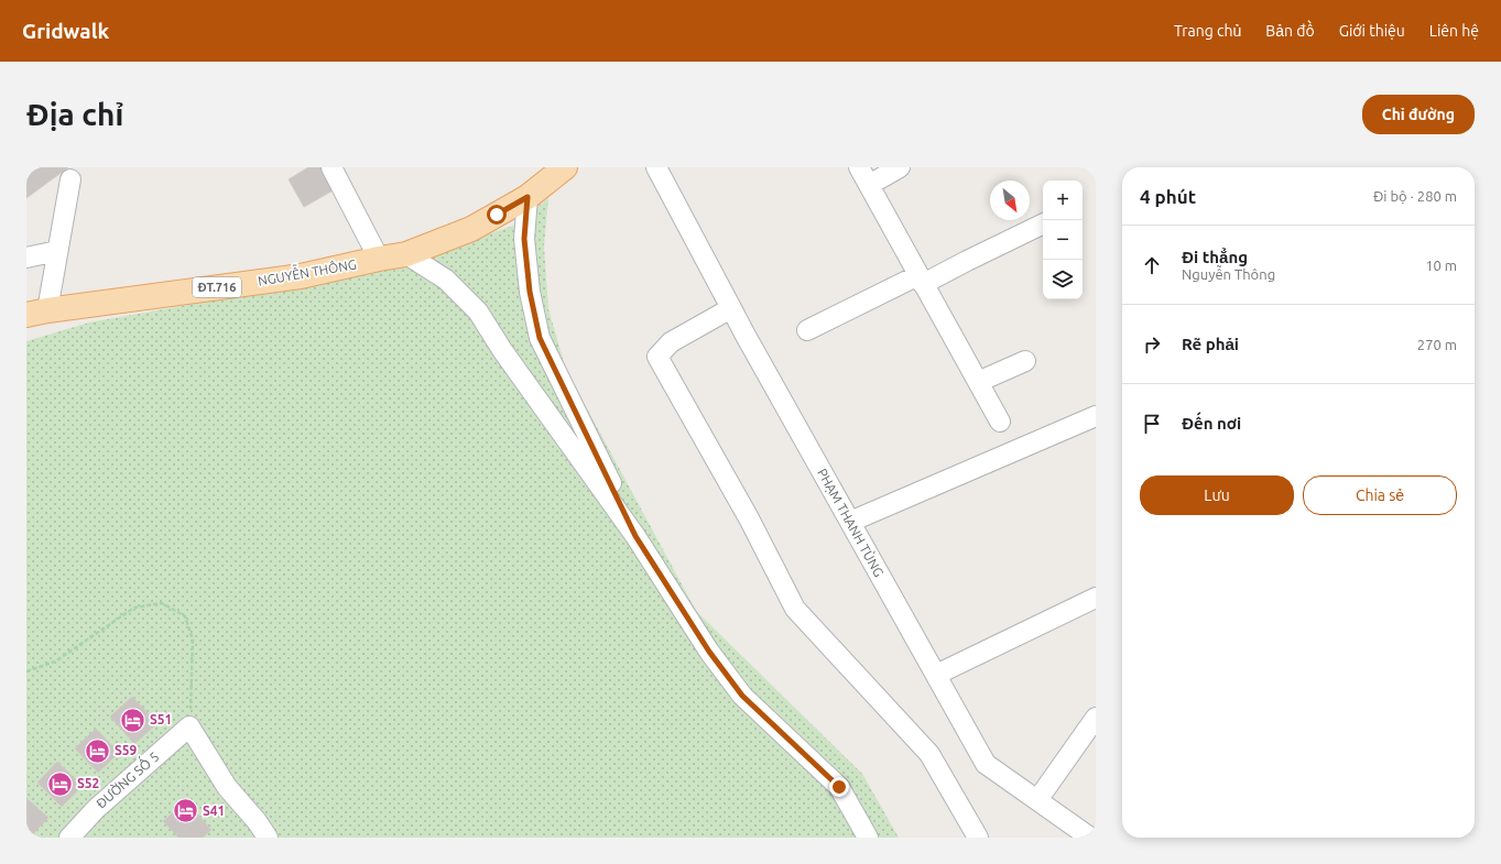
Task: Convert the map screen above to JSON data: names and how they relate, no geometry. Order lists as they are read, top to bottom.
{
  "streets": {
    "main road": ["NGUYỄN THÔNG", "ĐT.716"],
    "street": ["PHẠM THANH TÙNG", "ĐƯỜNG SỐ 5"]
  },
  "places": {
    "hotel": [
      "S51",
      "S59",
      "S52",
      "S41"
    ]
  },
  "north": "bottom right",
  "page": {
    "header": "Gridwalk",
    "nav": [
      "Trang chủ",
      "Bản đồ",
      "Giới thiệu",
      "Liên hệ"
    ],
    "buttons": [
      "Chỉ đường",
      ["Lưu", "Chia sẻ"]
    ],
    "title": "Địa chỉ",
    "heading": ["4 phút", "Đi bộ · 280 m"],
    "map_buttons": ["+", "−"],
    "list": [
      ["Đi thẳng", "Nguyễn Thông", "10 m"],
      ["Rẽ phải", "270 m"],
      "Đến nơi"
    ]
  }
}
